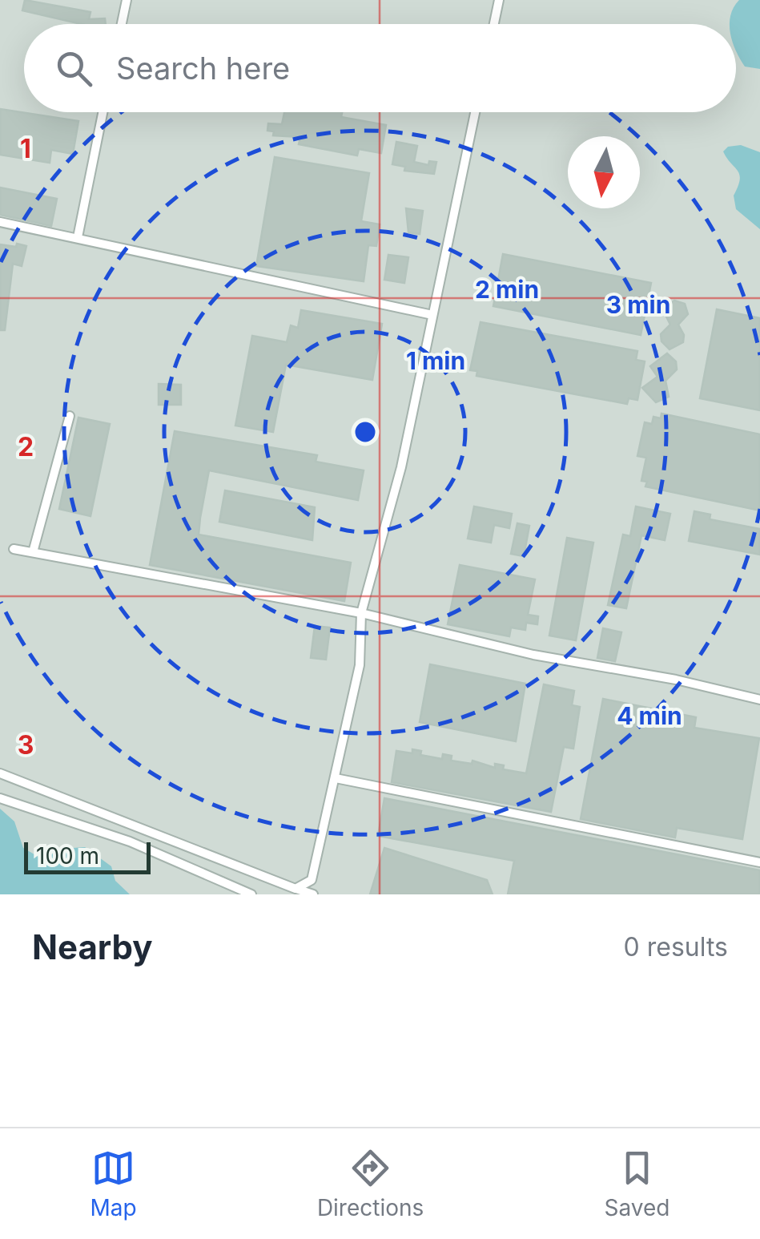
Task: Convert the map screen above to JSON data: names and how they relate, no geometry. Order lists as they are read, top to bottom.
{
  "scale_bar": "100 m",
  "north": "bottom",
  "page": {
    "search": "Search here",
    "scale": "100 m",
    "heading": ["Nearby", "0 results"],
    "nav": ["Map", "Directions", "Saved"]
  },
  "grid": {
    "rows": ["1", "2", "3"]
  },
  "rings": [
    "2 min",
    "3 min",
    "1 min",
    "4 min"
  ]
}
